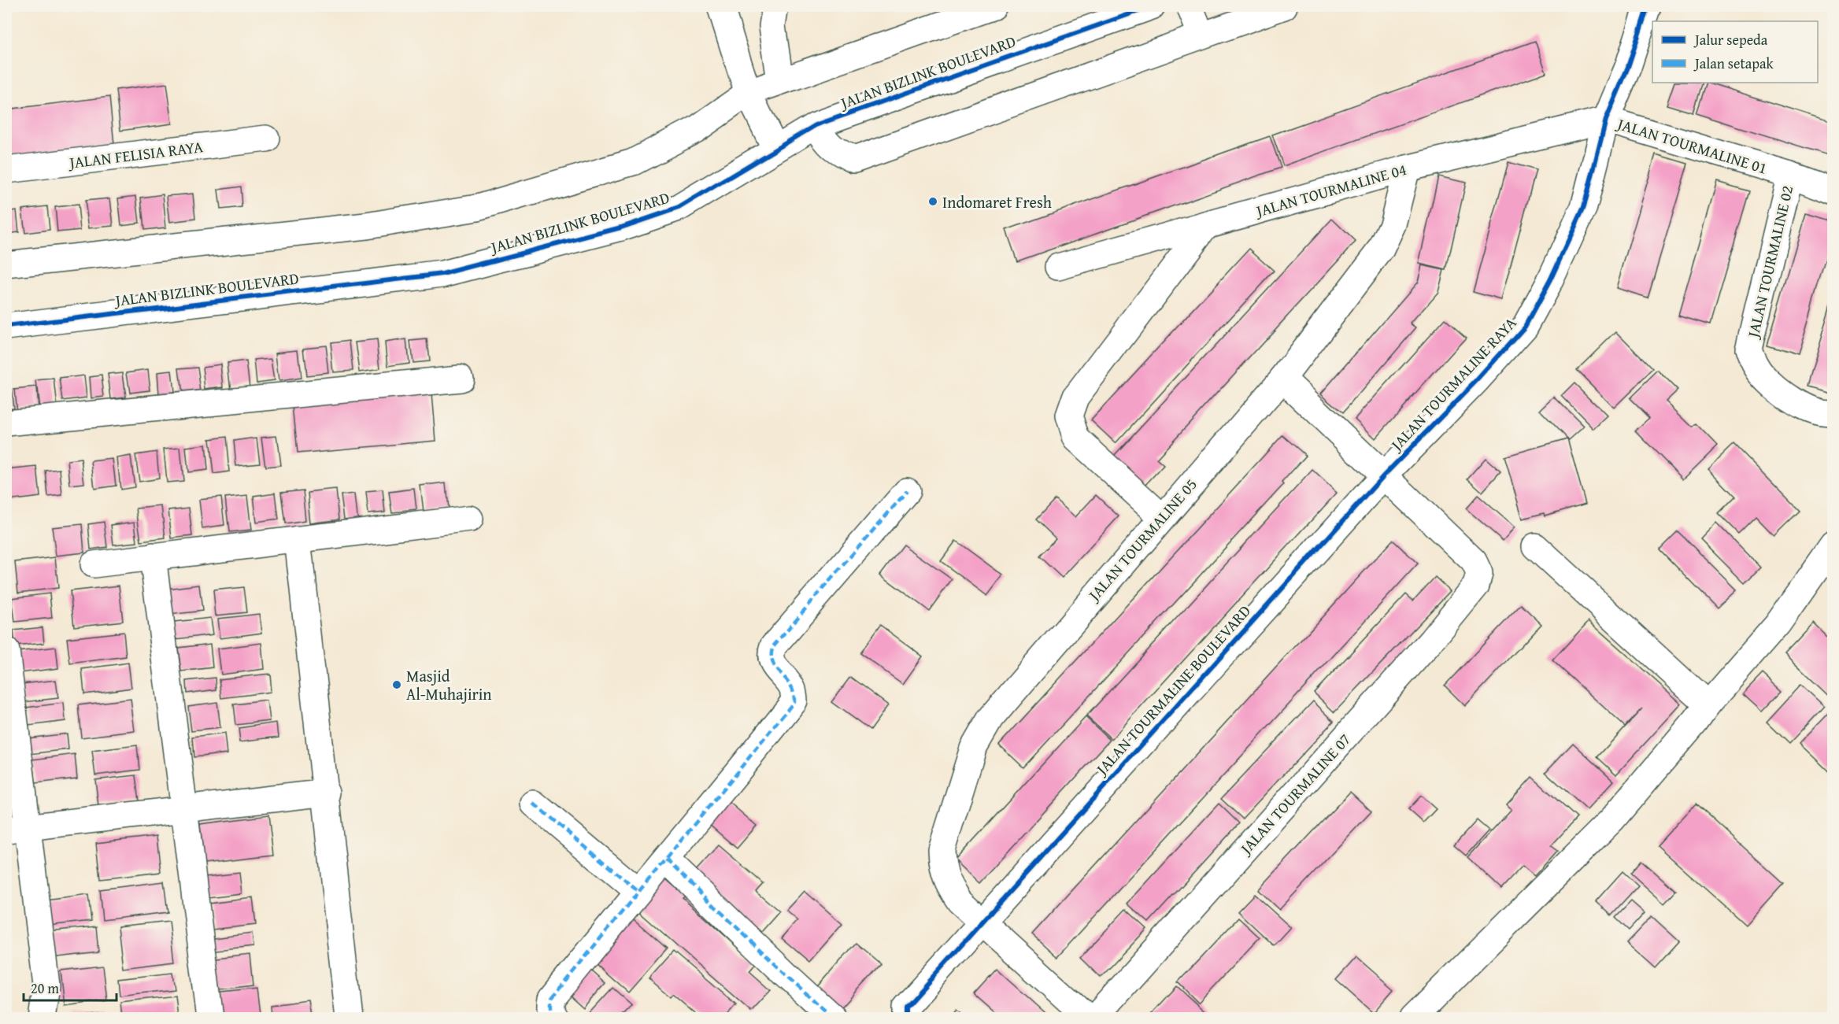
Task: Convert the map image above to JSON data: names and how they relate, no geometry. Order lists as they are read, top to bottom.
{
  "streets": {
    "street": [
      "JALAN BIZLINK BOULEVARD",
      "JALAN TOURMALINE 01",
      "JALAN FELISIA RAYA",
      "JALAN TOURMALINE 04",
      "JALAN TOURMALINE 02",
      "JALAN TOURMALINE RAYA",
      "JALAN TOURMALINE 05",
      "JALAN TOURMALINE BOULEVARD",
      "JALAN TOURMALINE 07"
    ]
  },
  "crossings": [
    ["JALAN TOURMALINE 01", "JALAN TOURMALINE 04"],
    ["JALAN TOURMALINE 01", "JALAN TOURMALINE 02"],
    ["JALAN TOURMALINE 01", "JALAN TOURMALINE RAYA"],
    ["JALAN TOURMALINE 04", "JALAN TOURMALINE RAYA"],
    ["JALAN TOURMALINE 04", "JALAN TOURMALINE 05"],
    ["JALAN TOURMALINE RAYA", "JALAN TOURMALINE BOULEVARD"],
    ["JALAN TOURMALINE RAYA", "JALAN TOURMALINE 07"],
    ["JALAN TOURMALINE 05", "JALAN TOURMALINE BOULEVARD"],
    ["JALAN TOURMALINE BOULEVARD", "JALAN TOURMALINE 07"]
  ],
  "places": ["Indomaret Fresh", "Masjid Al-Muhajirin"],
  "legend": ["Jalur sepeda", "Jalan setapak"],
  "scale_bar": "20 m"
}
